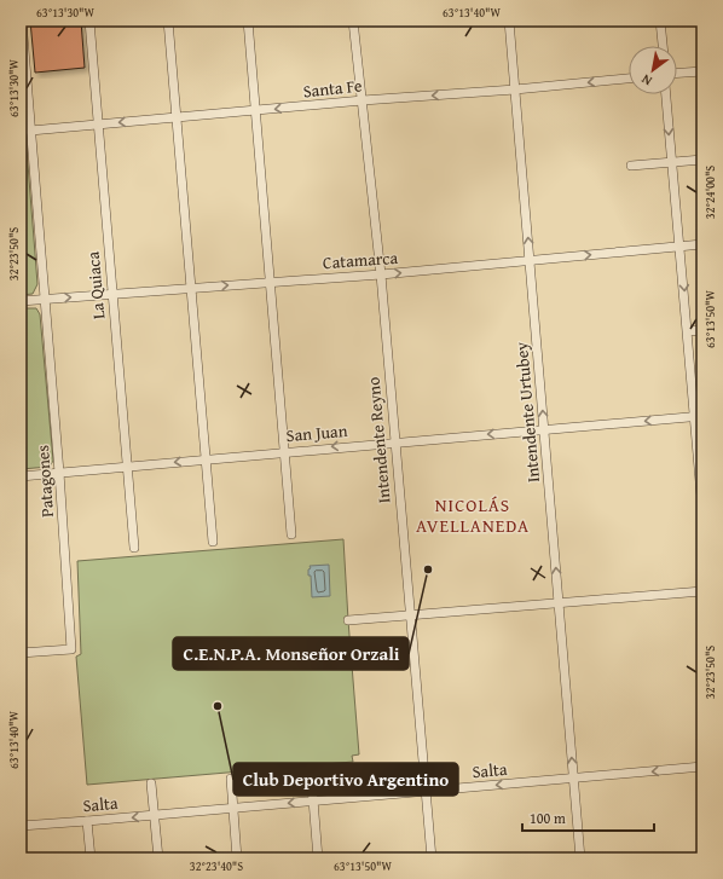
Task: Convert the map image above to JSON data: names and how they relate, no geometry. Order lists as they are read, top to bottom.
{
  "streets": {
    "street": [
      "Santa Fe",
      "Catamarca",
      "La Quiaca",
      "Intendente Urtubey",
      "San Juan",
      "Intendente Reyno",
      "Patagones",
      "Salta"
    ]
  },
  "crossings": [
    ["Santa Fe", "La Quiaca"],
    ["Santa Fe", "Intendente Urtubey"],
    ["Santa Fe", "Intendente Reyno"],
    ["Santa Fe", "Patagones"],
    ["Catamarca", "La Quiaca"],
    ["Catamarca", "Intendente Urtubey"],
    ["Catamarca", "Intendente Reyno"],
    ["Catamarca", "Patagones"],
    ["La Quiaca", "San Juan"],
    ["Intendente Urtubey", "San Juan"],
    ["Intendente Urtubey", "Salta"],
    ["San Juan", "Intendente Reyno"],
    ["San Juan", "Patagones"],
    ["Intendente Reyno", "Salta"]
  ],
  "one_way": [
    "Santa Fe",
    "Catamarca",
    "Intendente Urtubey",
    "San Juan",
    "Salta"
  ],
  "districts": ["NICOLÁS AVELLANEDA"],
  "places": ["C.E.N.P.A. Monseñor Orzali", "Club Deportivo Argentino"],
  "scale_bar": "100 m",
  "north": "bottom left",
  "coordinates": [
    "63°13'30\"W",
    "63°13'40\"W",
    "32°24'00\"S",
    "32°23'50\"S",
    "63°13'50\"W",
    "32°23'40\"S"
  ]
}
